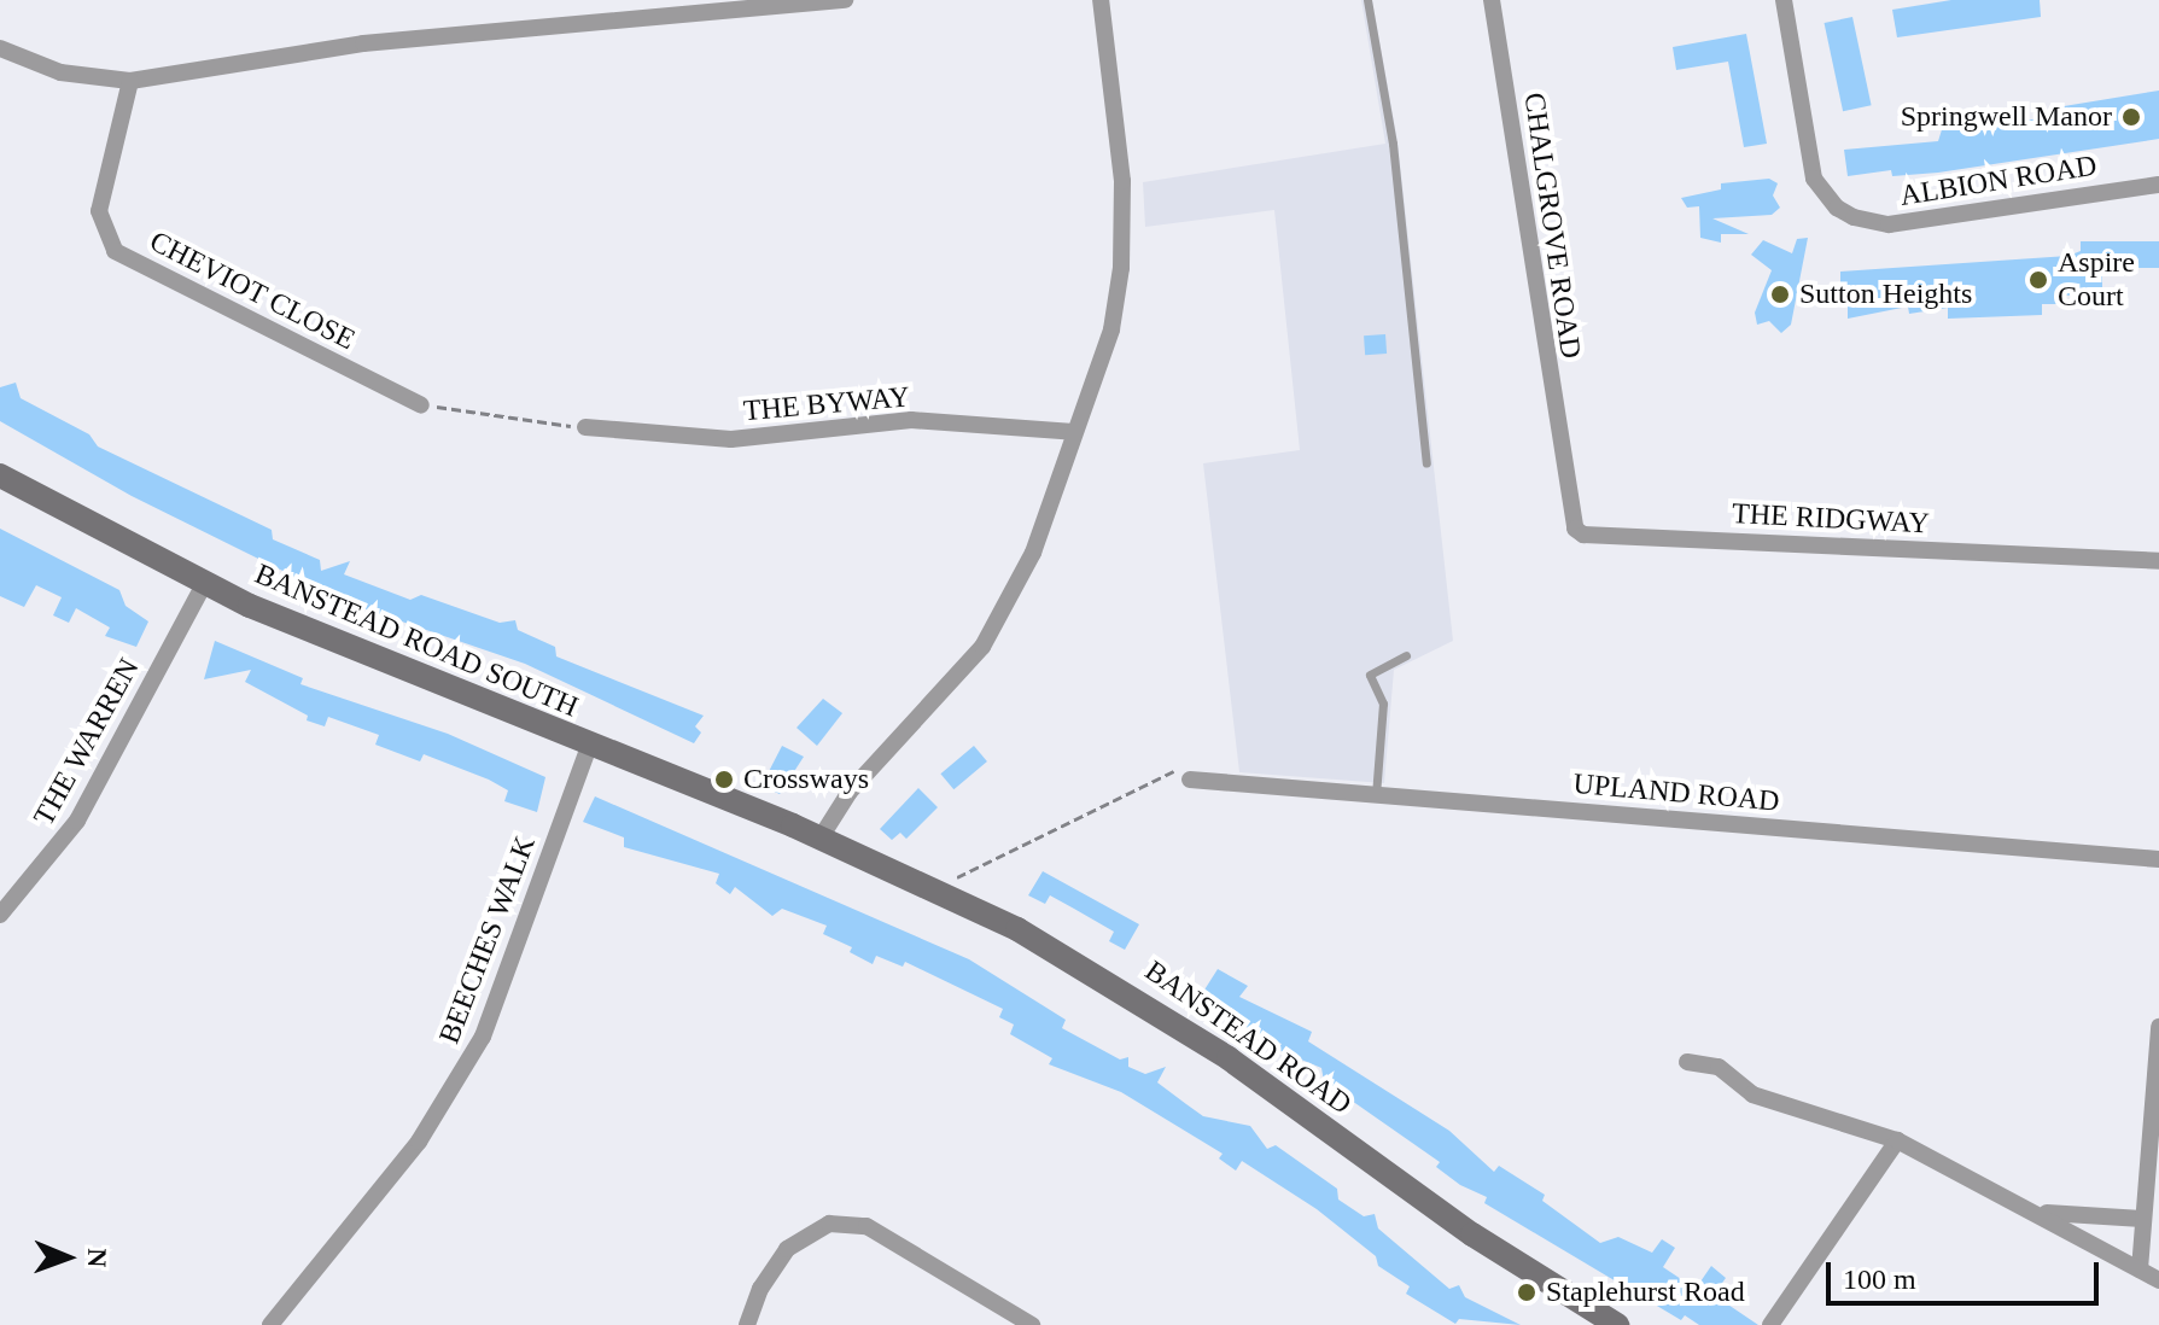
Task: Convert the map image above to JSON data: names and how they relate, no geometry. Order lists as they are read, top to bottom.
{
  "streets": {
    "street": [
      "ALBION ROAD",
      "CHALGROVE ROAD",
      "CHEVIOT CLOSE",
      "THE BYWAY",
      "THE RIDGWAY",
      "BANSTEAD ROAD SOUTH",
      "THE WARREN",
      "UPLAND ROAD",
      "BEECHES WALK",
      "BANSTEAD ROAD"
    ]
  },
  "crossings": [
    ["CHALGROVE ROAD", "THE RIDGWAY"],
    ["BANSTEAD ROAD SOUTH", "THE WARREN"],
    ["BANSTEAD ROAD SOUTH", "BEECHES WALK"],
    ["BANSTEAD ROAD SOUTH", "BANSTEAD ROAD"]
  ],
  "places": [
    "Springwell Manor",
    "Aspire Court",
    "Sutton Heights",
    "Crossways",
    "Staplehurst Road"
  ],
  "scale_bar": "100 m",
  "north": "right"
}
